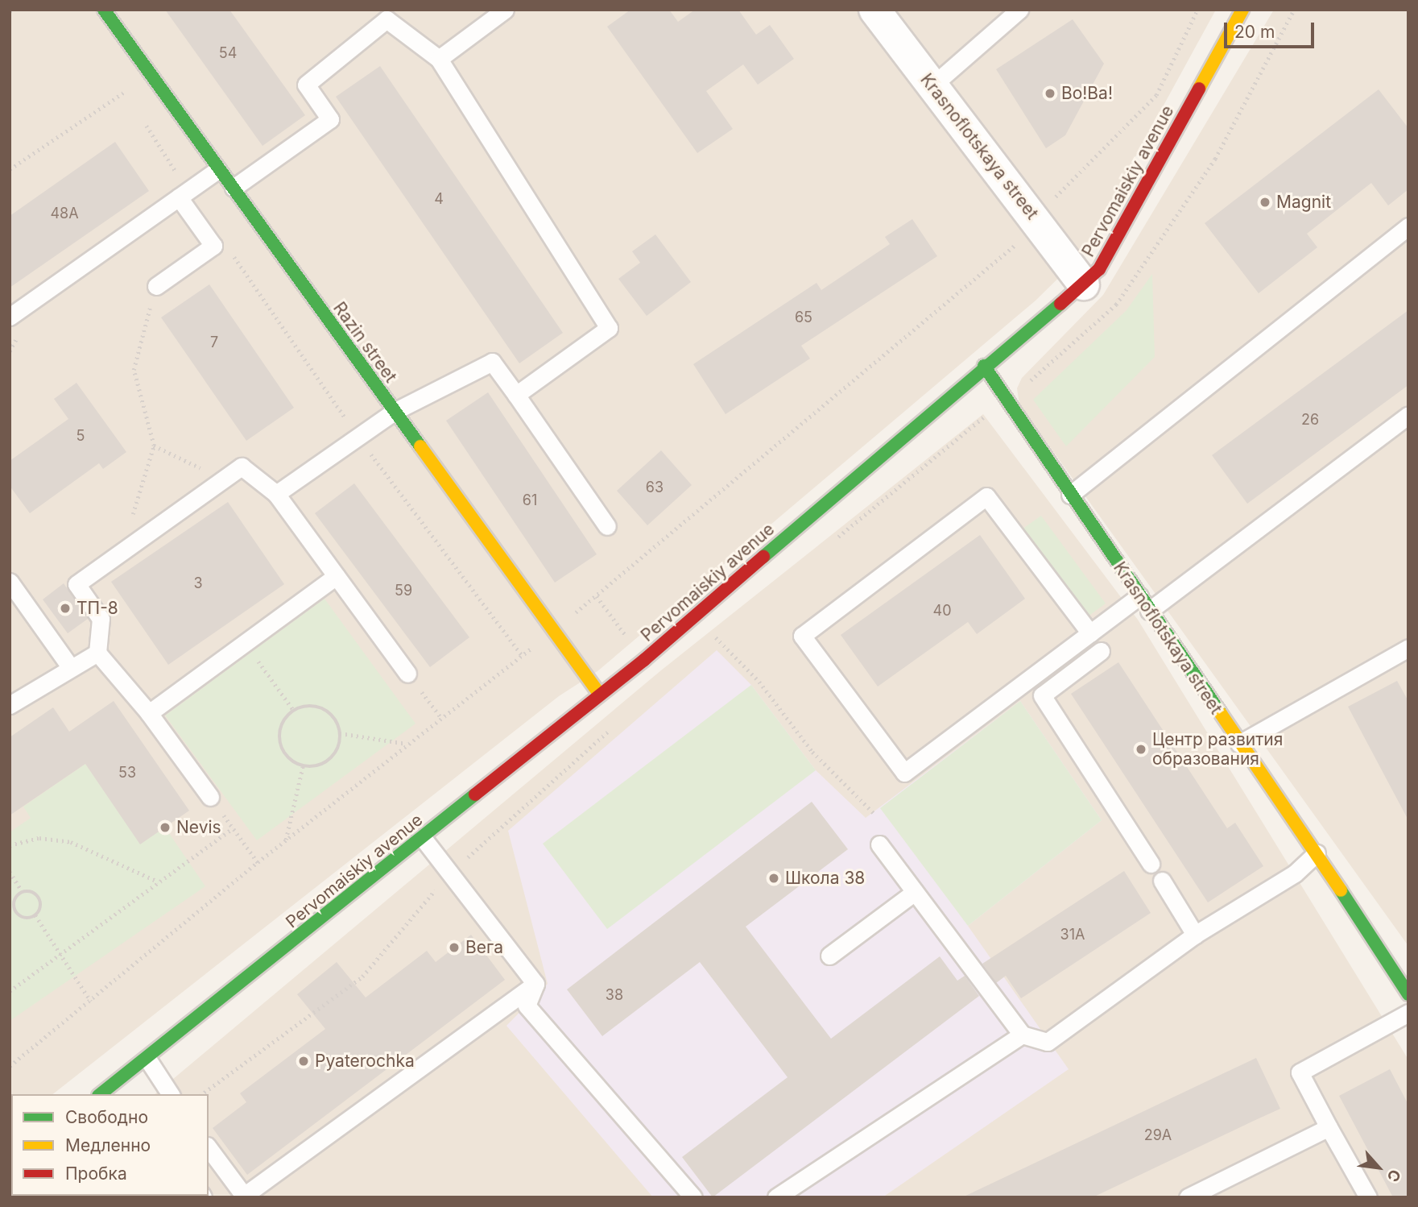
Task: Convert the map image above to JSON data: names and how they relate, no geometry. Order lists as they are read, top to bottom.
{
  "streets": {
    "street": ["Krasnoflotskaya street", "Pervomaiskiy avenue", "Razin street"]
  },
  "crossings": [
    ["Krasnoflotskaya street", "Pervomaiskiy avenue"],
    ["Pervomaiskiy avenue", "Razin street"]
  ],
  "places": [
    "Во!Ва!",
    "Magnit",
    "ТП-8",
    "Центр развития образования",
    "Nevis",
    "Школа 38",
    "Вега",
    "Pyaterochka"
  ],
  "house_numbers": [
    "54",
    "4",
    "48А",
    "65",
    "7",
    "26",
    "5",
    "63",
    "61",
    "3",
    "59",
    "40",
    "53",
    "31А",
    "38",
    "29А"
  ],
  "legend": ["Свободно", "Медленно", "Пробка"],
  "scale_bar": "20 m",
  "north": "bottom right"
}
